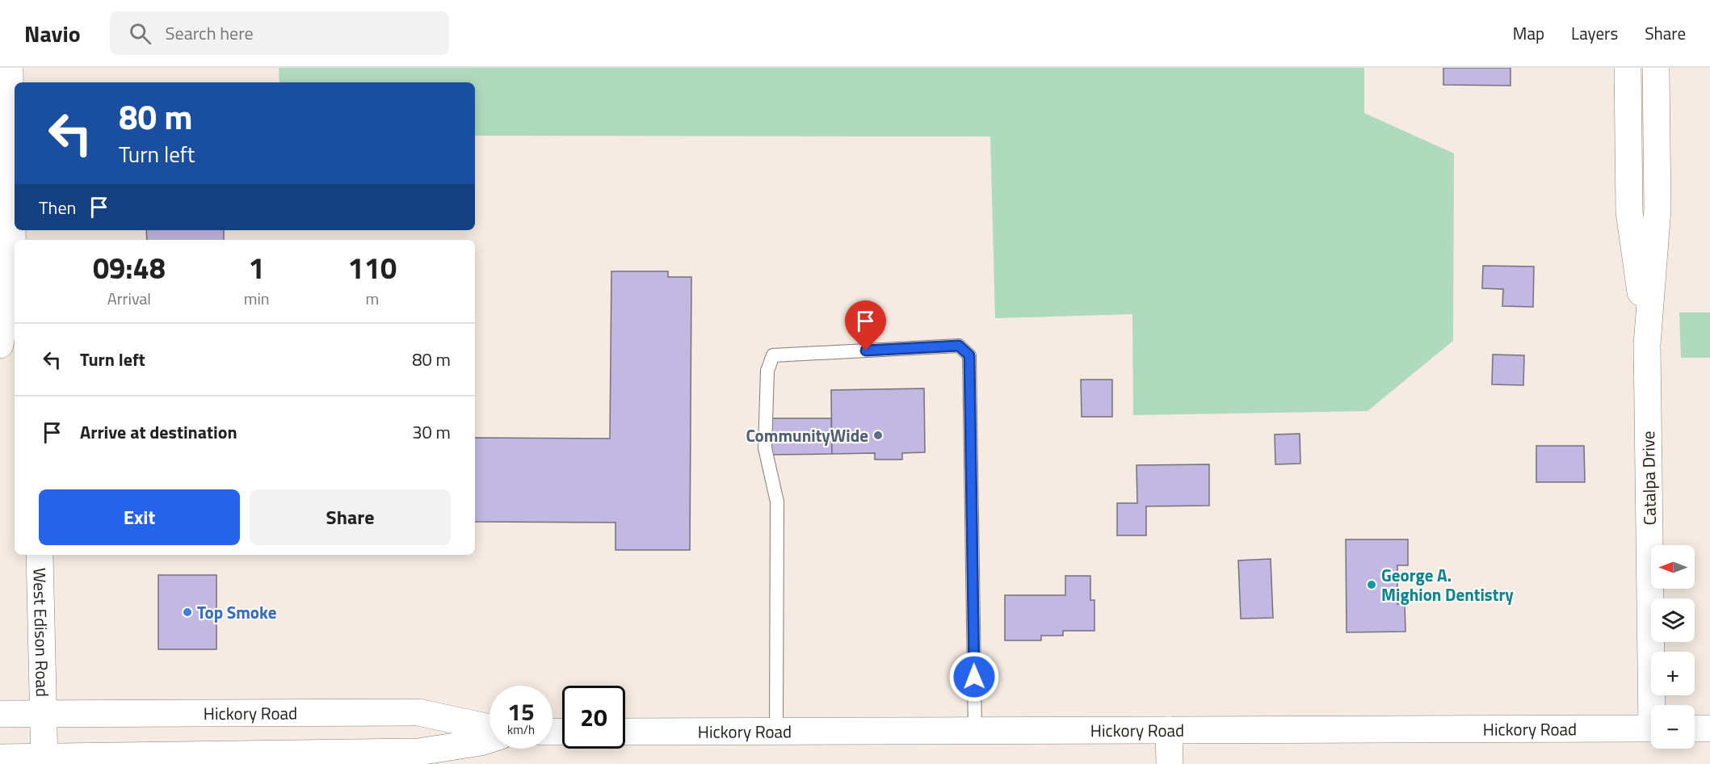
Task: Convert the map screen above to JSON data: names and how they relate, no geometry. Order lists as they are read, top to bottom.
{
  "streets": {
    "street": ["Catalpa Drive", "West Edison Road", "Hickory Road"]
  },
  "crossings": [
    ["West Edison Road", "Hickory Road"]
  ],
  "places": ["CommunityWide", "George A. Mighion Dentistry", "Top Smoke"],
  "north": "left",
  "page": {
    "header": "Navio",
    "search": "Search here",
    "nav": ["Map", "Layers", "Share"],
    "turn": ["80 m", "Turn left"],
    "then": "Then",
    "eta": [
      "09:48",
      "Arrival",
      "1",
      "min",
      "110",
      "m"
    ],
    "list": [
      {
        "name": "Turn left",
        "value": "80 m"
      },
      {
        "name": "Arrive at destination",
        "value": "30 m"
      }
    ],
    "buttons": ["Exit", "Share"],
    "map_buttons": ["+", "−"],
    "speed": "15 km/h",
    "limit": "20"
  }
}
